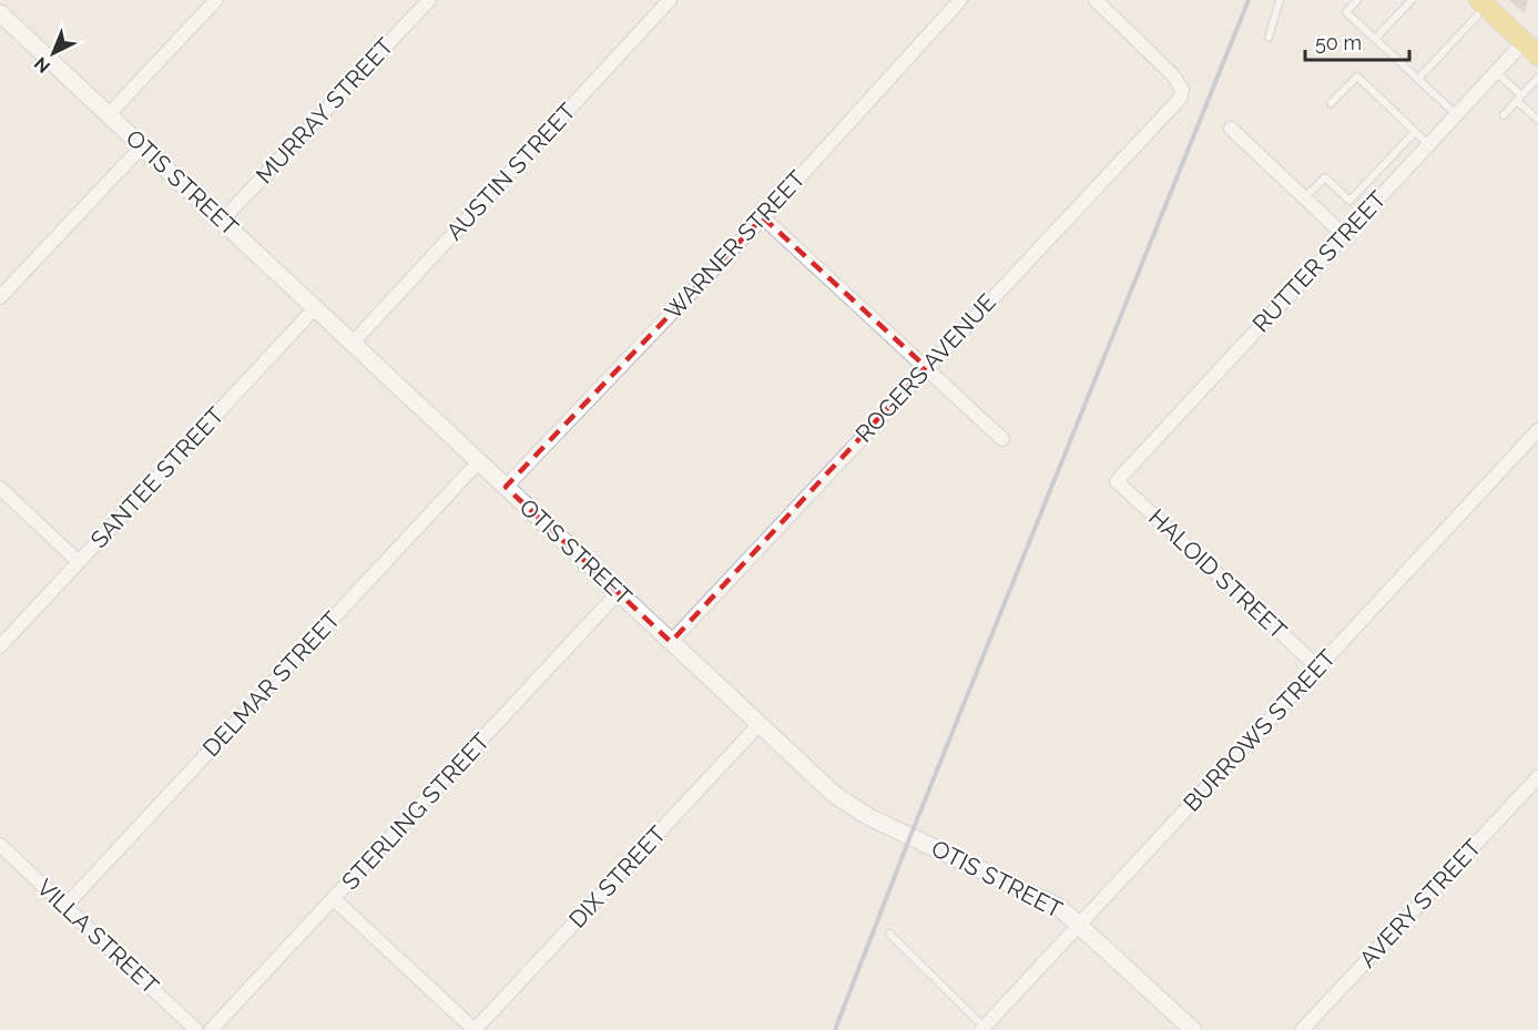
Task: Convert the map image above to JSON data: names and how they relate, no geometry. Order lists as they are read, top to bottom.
{
  "streets": {
    "street": [
      "MURRAY STREET",
      "AUSTIN STREET",
      "OTIS STREET",
      "WARNER STREET",
      "RUTTER STREET",
      "ROGERS AVENUE",
      "SANTEE STREET",
      "HALOID STREET",
      "DELMAR STREET",
      "BURROWS STREET",
      "STERLING STREET",
      "DIX STREET",
      "AVERY STREET",
      "VILLA STREET"
    ]
  },
  "crossings": [
    ["MURRAY STREET", "OTIS STREET"],
    ["AUSTIN STREET", "OTIS STREET"],
    ["OTIS STREET", "WARNER STREET"],
    ["OTIS STREET", "ROGERS AVENUE"],
    ["OTIS STREET", "SANTEE STREET"],
    ["OTIS STREET", "DELMAR STREET"],
    ["OTIS STREET", "BURROWS STREET"],
    ["OTIS STREET", "STERLING STREET"],
    ["OTIS STREET", "DIX STREET"],
    ["RUTTER STREET", "HALOID STREET"],
    ["HALOID STREET", "BURROWS STREET"],
    ["DELMAR STREET", "VILLA STREET"]
  ],
  "scale_bar": "50 m",
  "north": "bottom left"
}
